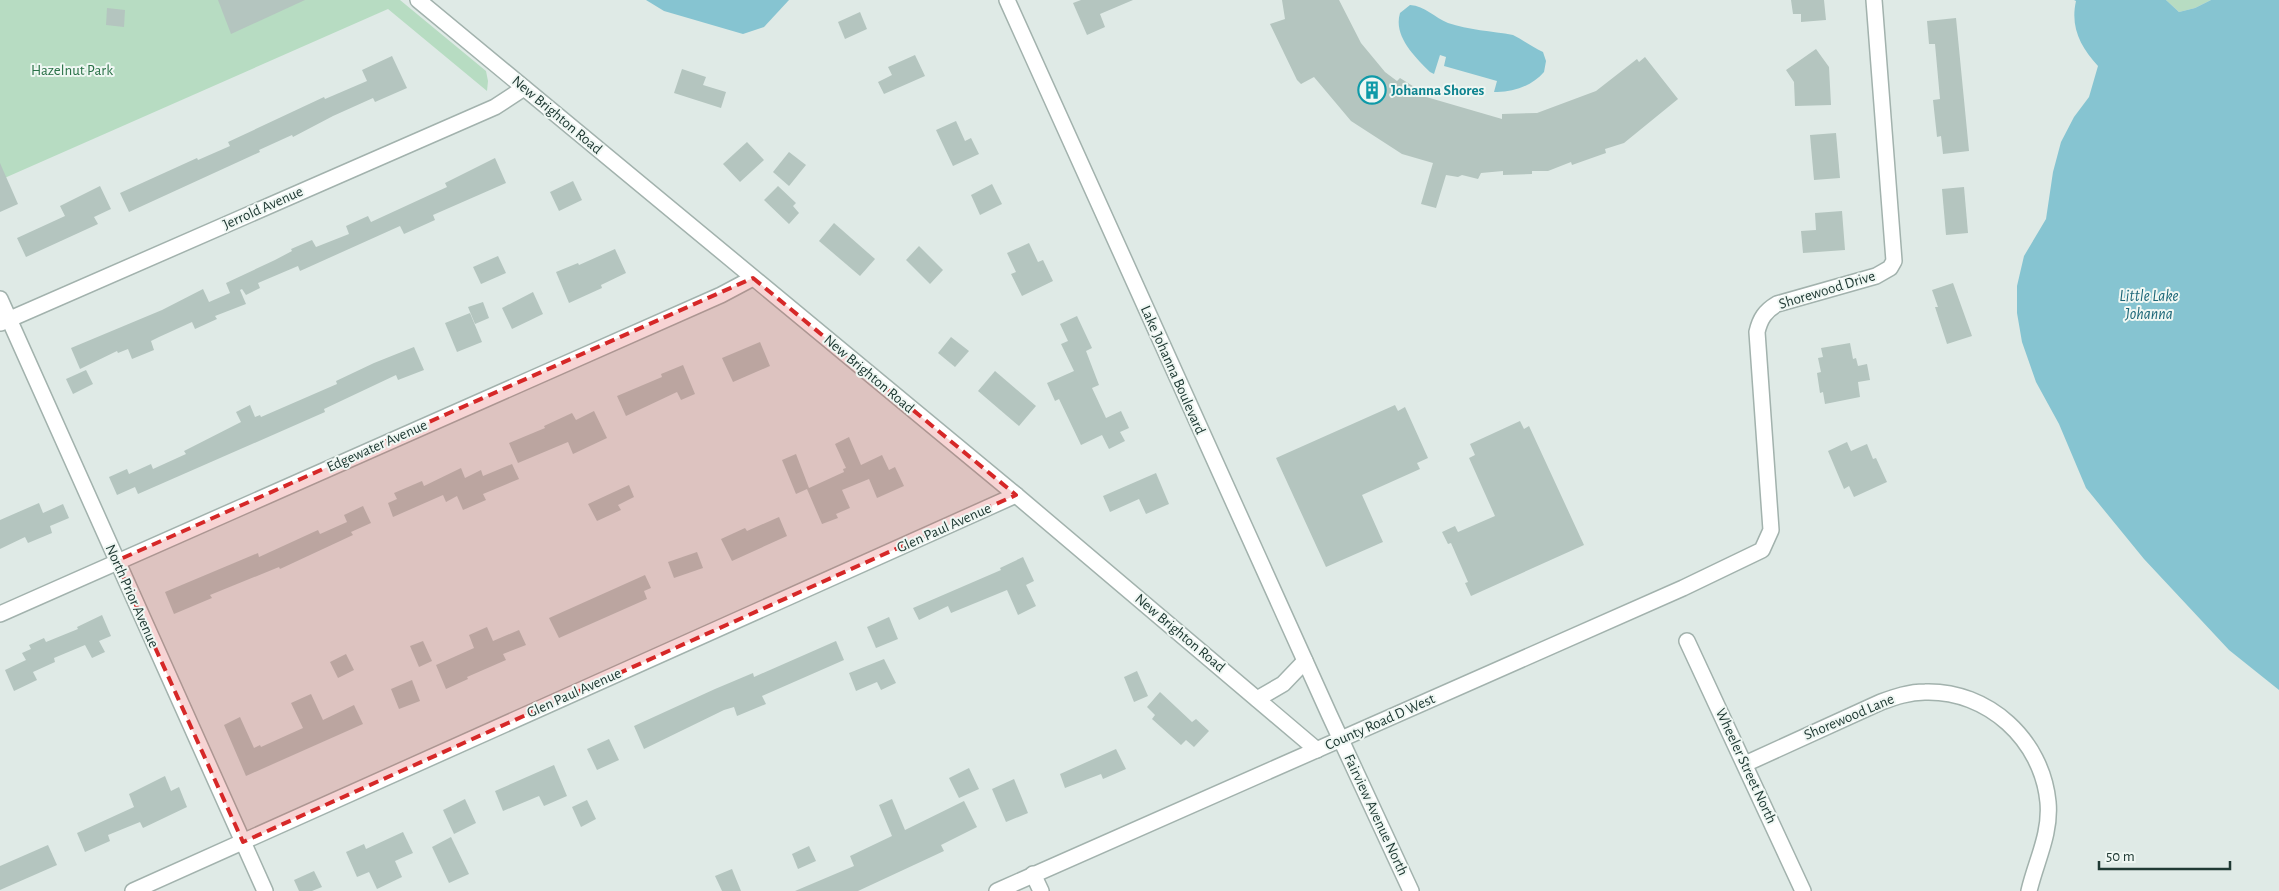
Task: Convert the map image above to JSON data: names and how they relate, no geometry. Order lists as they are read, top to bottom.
{
  "streets": {
    "street": [
      "New Brighton Road",
      "Jerrold Avenue",
      "Shorewood Drive",
      "Lake Johanna Boulevard",
      "Edgewater Avenue",
      "Glen Paul Avenue",
      "North Prior Avenue",
      "Shorewood Lane",
      "County Road D West",
      "Wheeler Street North",
      "Fairview Avenue North"
    ]
  },
  "crossings": [
    ["New Brighton Road", "Jerrold Avenue"],
    ["New Brighton Road", "Edgewater Avenue"],
    ["New Brighton Road", "Glen Paul Avenue"],
    ["New Brighton Road", "County Road D West"],
    ["Jerrold Avenue", "North Prior Avenue"],
    ["Shorewood Drive", "County Road D West"],
    ["Lake Johanna Boulevard", "County Road D West"],
    ["Lake Johanna Boulevard", "Fairview Avenue North"],
    ["Edgewater Avenue", "North Prior Avenue"],
    ["Glen Paul Avenue", "North Prior Avenue"],
    ["Shorewood Lane", "Wheeler Street North"],
    ["County Road D West", "Fairview Avenue North"]
  ],
  "water": ["Little Lake Johanna"],
  "parks": ["Hazelnut Park"],
  "places": {
    "building": ["Johanna Shores"]
  },
  "scale_bar": "50 m"
}
